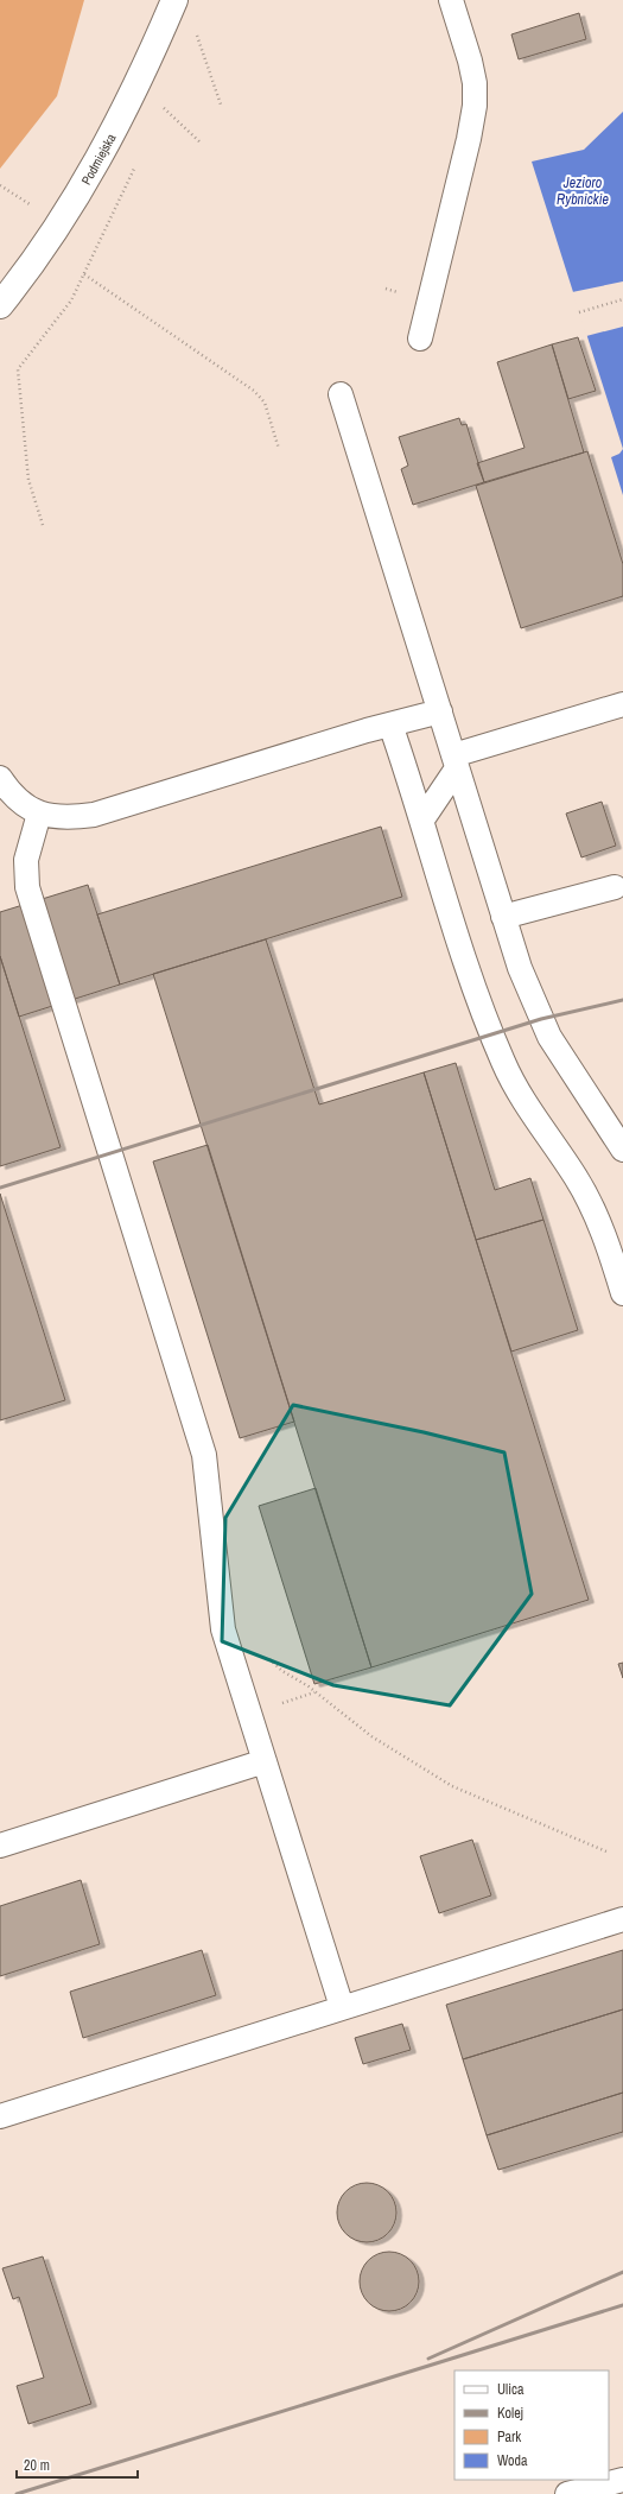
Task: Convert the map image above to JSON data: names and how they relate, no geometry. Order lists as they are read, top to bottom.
{
  "streets": {
    "street": ["Podmiejska"]
  },
  "water": ["Jezioro Rybnickie"],
  "legend": [
    "Ulica",
    "Kolej",
    "Park",
    "Woda"
  ],
  "scale_bar": "20 m"
}
